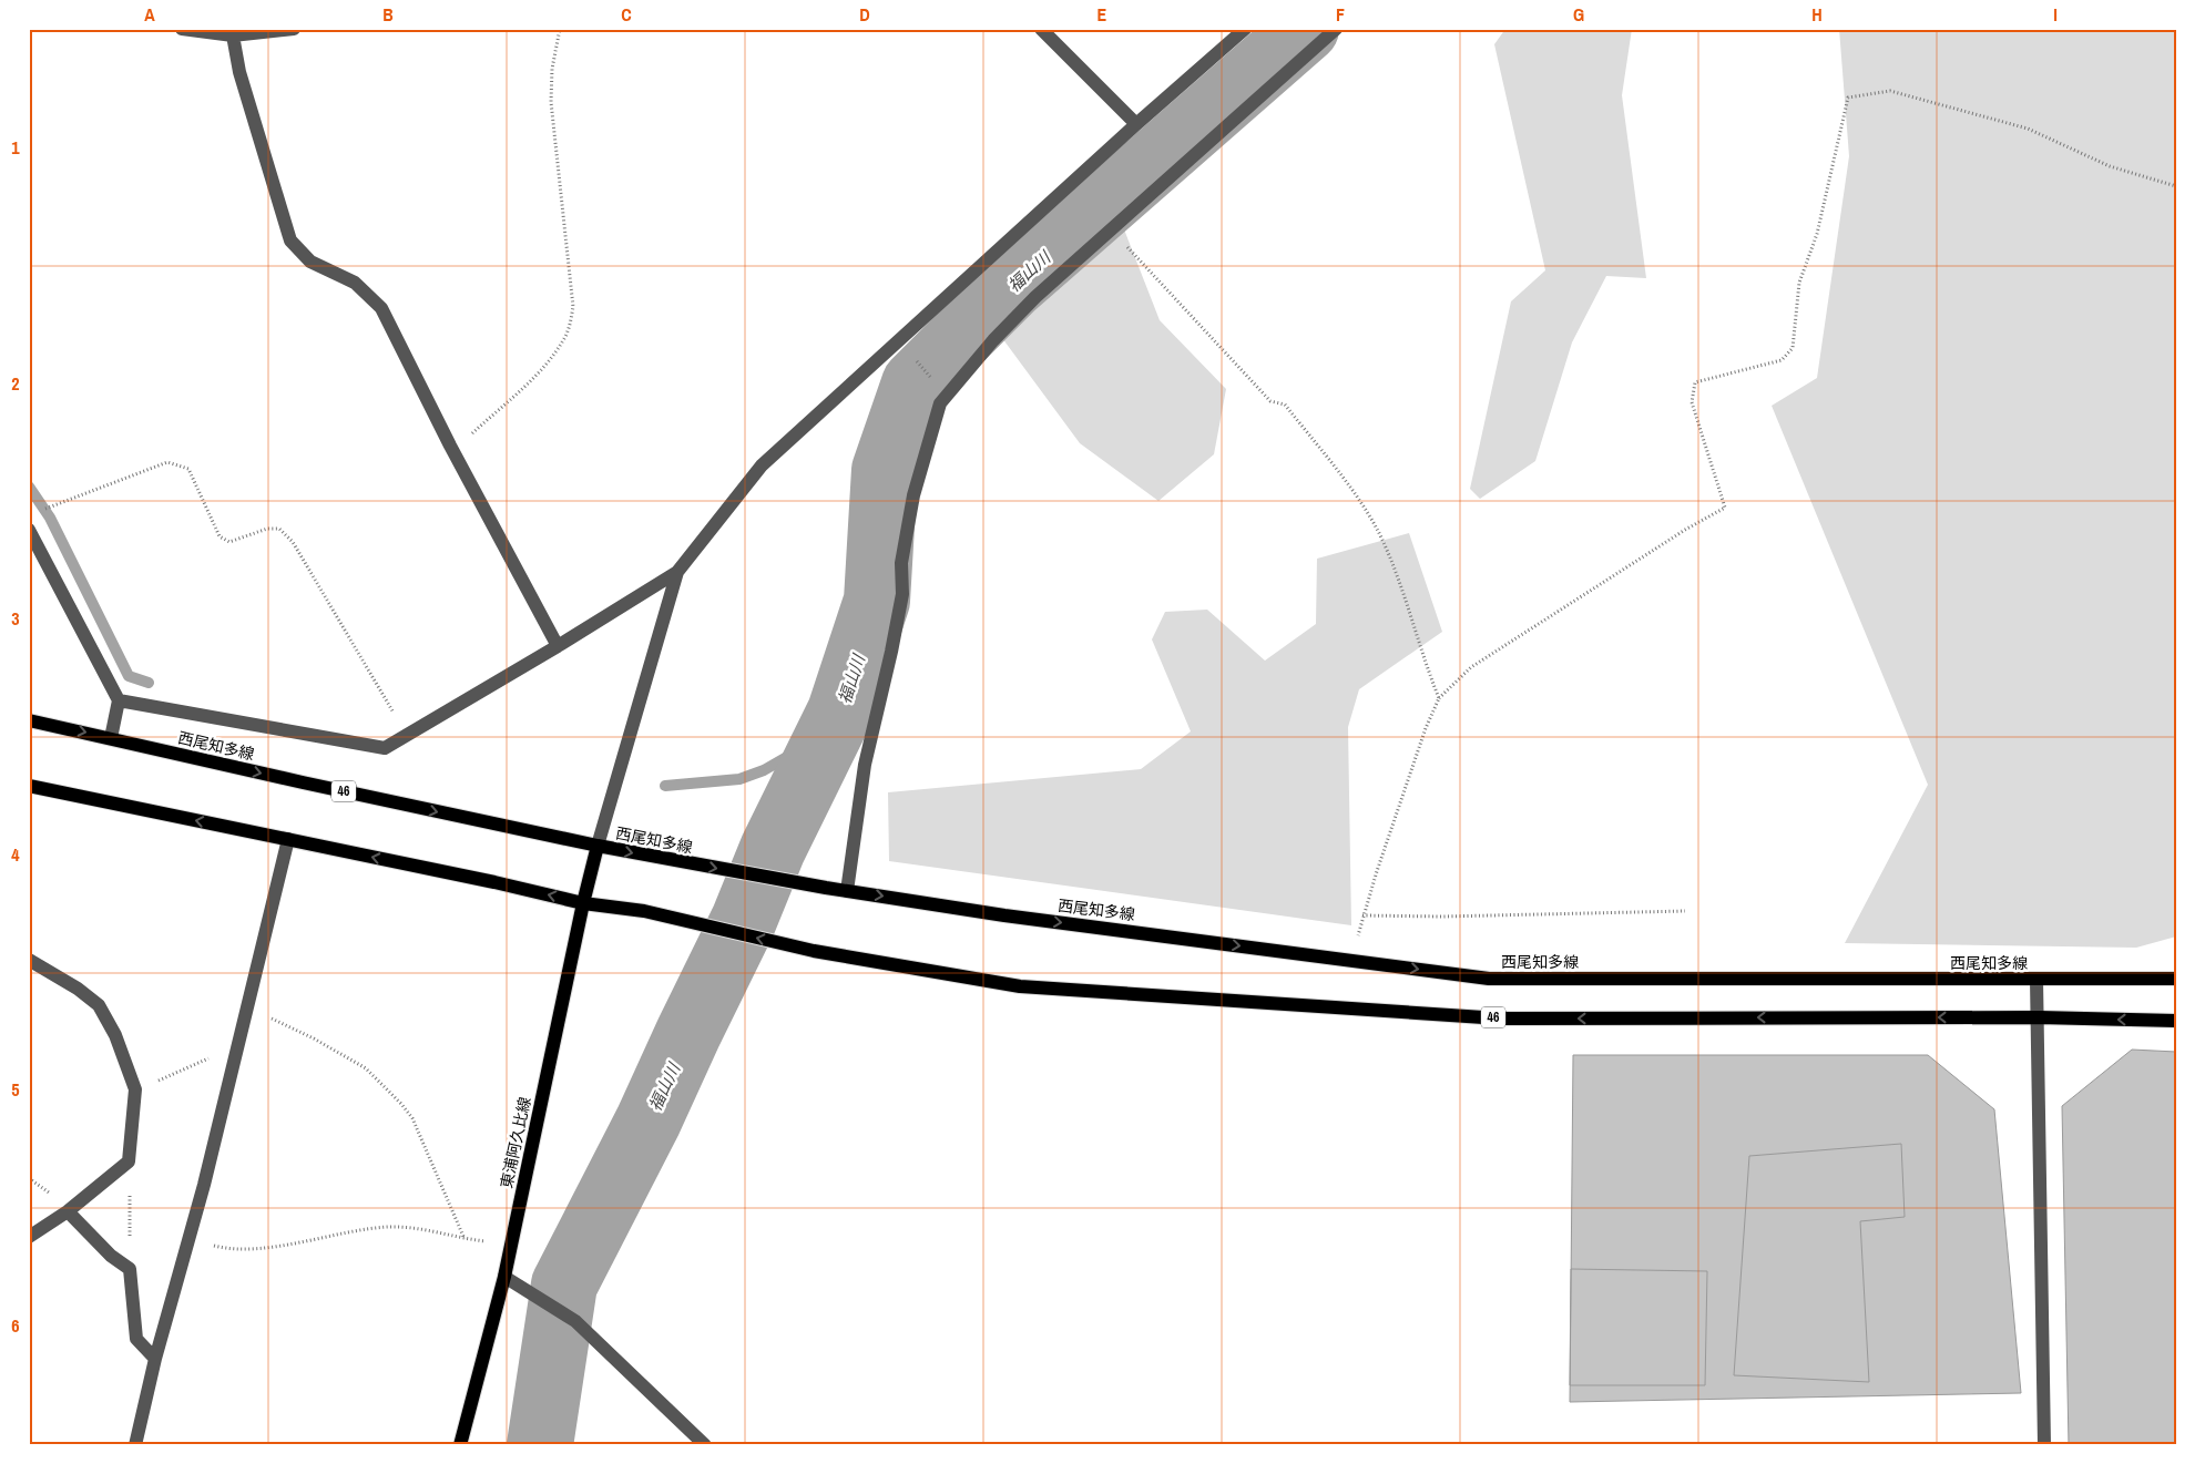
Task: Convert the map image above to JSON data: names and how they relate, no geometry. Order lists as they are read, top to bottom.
{
  "streets": {
    "main road": ["西尾知多線", "46", "東浦阿久比線"]
  },
  "crossings": [
    ["西尾知多線", "東浦阿久比線"],
    ["46", "東浦阿久比線"]
  ],
  "water": ["福山川"],
  "grid": {
    "columns": [
      "A",
      "B",
      "C",
      "D",
      "E",
      "F",
      "G",
      "H",
      "I"
    ],
    "rows": [
      "1",
      "2",
      "3",
      "4",
      "5",
      "6"
    ]
  }
}
